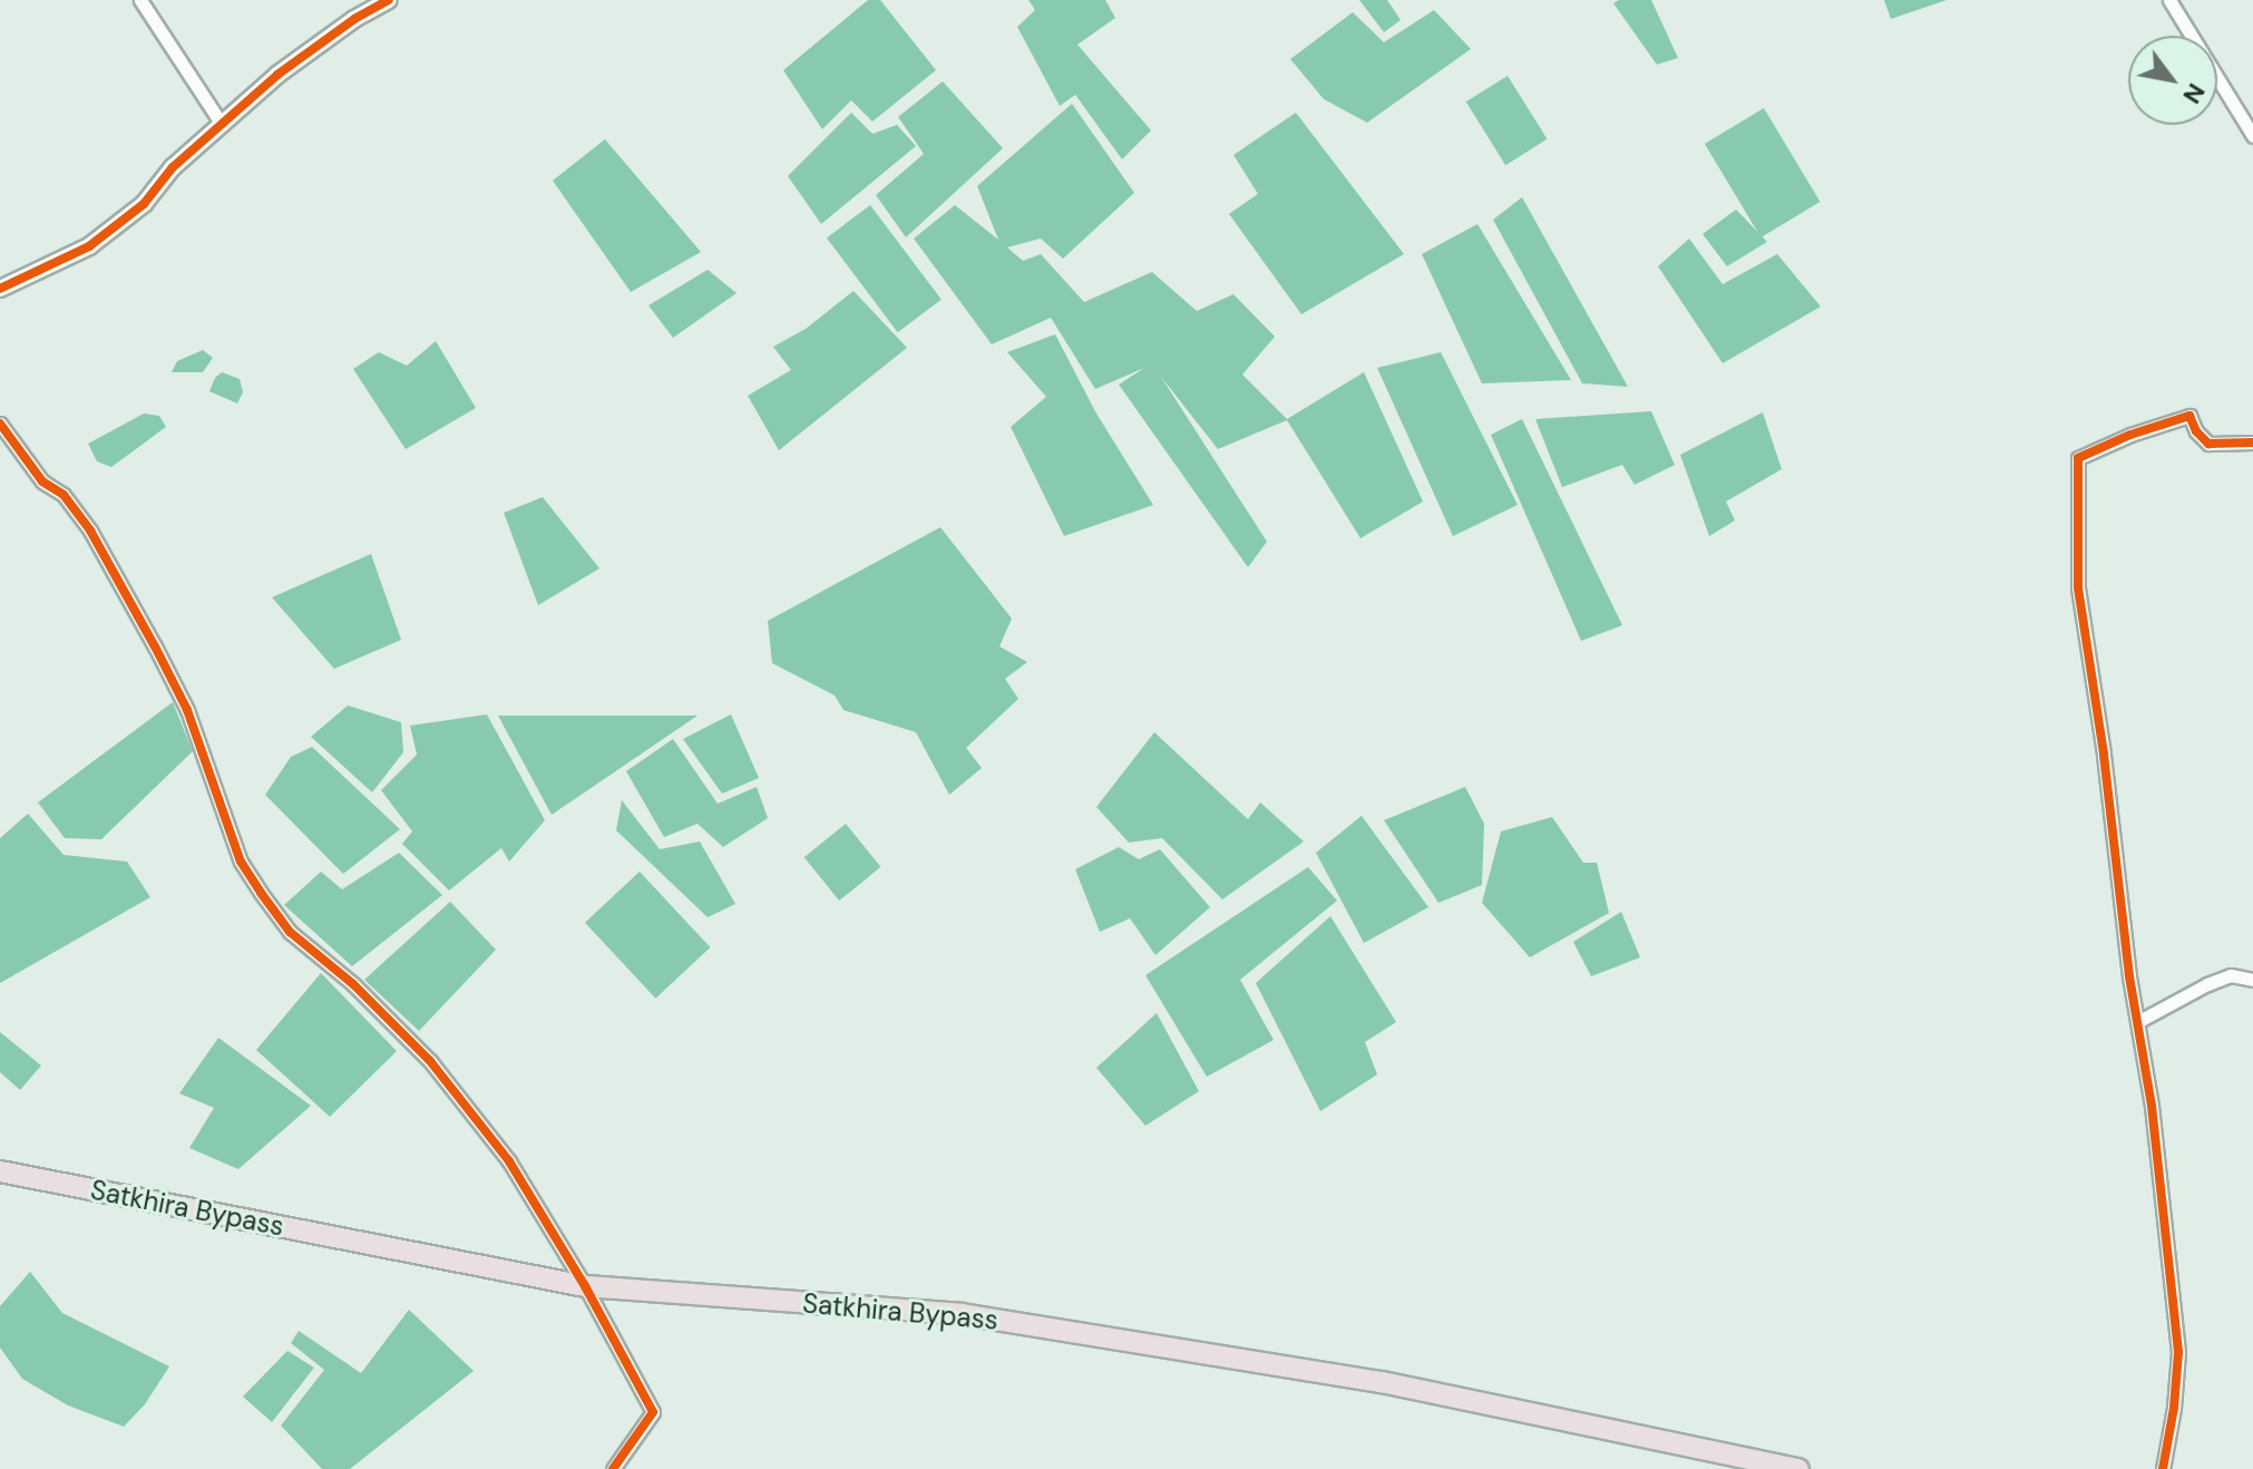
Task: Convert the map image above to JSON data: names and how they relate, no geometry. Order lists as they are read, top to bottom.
{
  "streets": {
    "highway": ["Satkhira Bypass"]
  },
  "north": "bottom right"
}
